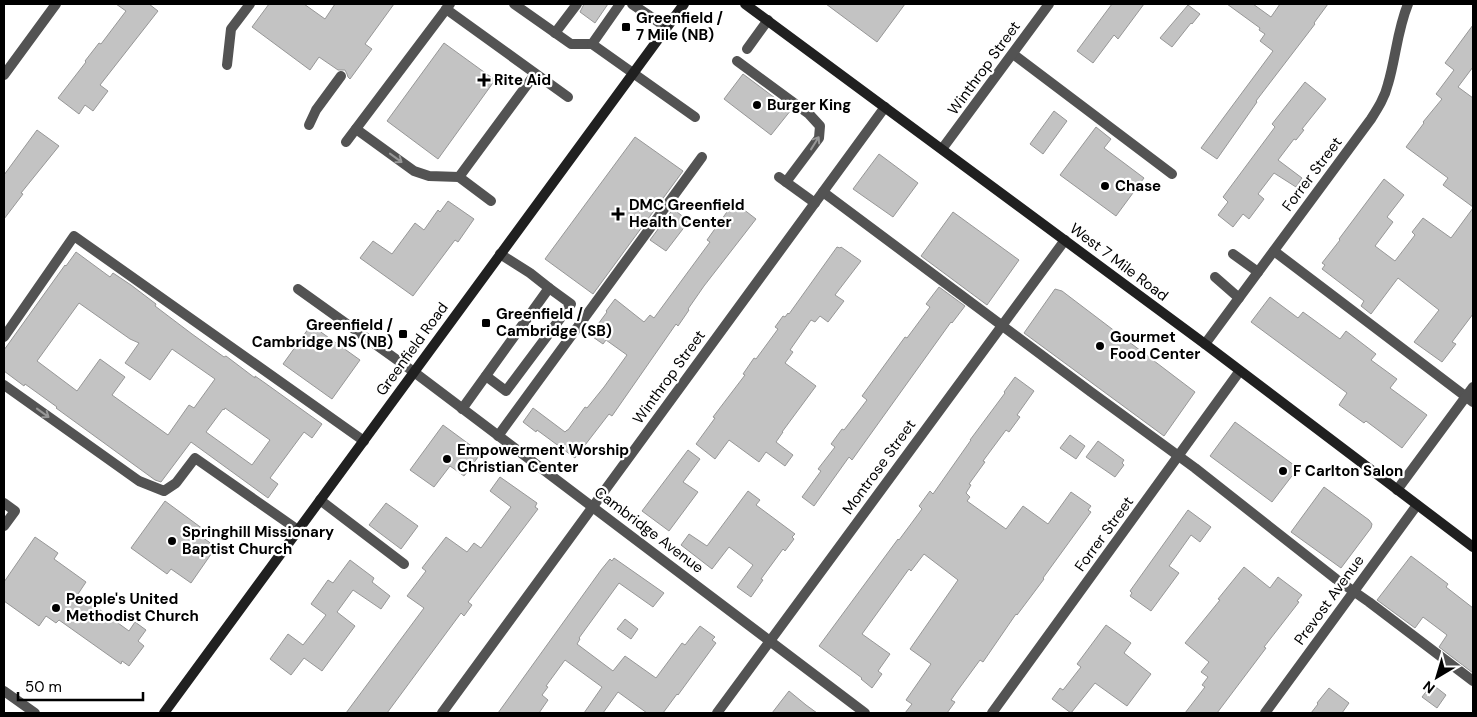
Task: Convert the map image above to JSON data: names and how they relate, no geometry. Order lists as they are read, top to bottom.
{
  "streets": {
    "main road": ["West 7 Mile Road", "Greenfield Road"],
    "street": [
      "Winthrop Street",
      "Forrer Street",
      "Montrose Street",
      "Cambridge Avenue",
      "Prevost Avenue"
    ]
  },
  "crossings": [
    ["Winthrop Street", "West 7 Mile Road"],
    ["Winthrop Street", "Cambridge Avenue"],
    ["Forrer Street", "West 7 Mile Road"],
    ["West 7 Mile Road", "Montrose Street"],
    ["West 7 Mile Road", "Prevost Avenue"],
    ["Greenfield Road", "Cambridge Avenue"],
    ["Montrose Street", "Cambridge Avenue"]
  ],
  "places": {
    "transit": ["Greenfield / 7 Mile (NB)", "Greenfield / Cambridge (SB)", "Greenfield / Cambridge NS (NB)"],
    "health": ["Rite Aid", "DMC Greenfield Health Center"],
    "other": [
      "Burger King",
      "Chase",
      "Gourmet Food Center",
      "Empowerment Worship Christian Center",
      "F Carlton Salon",
      "Springhill Missionary Baptist Church",
      "People's United Methodist Church"
    ]
  },
  "scale_bar": "50 m",
  "north": "bottom left"
}
